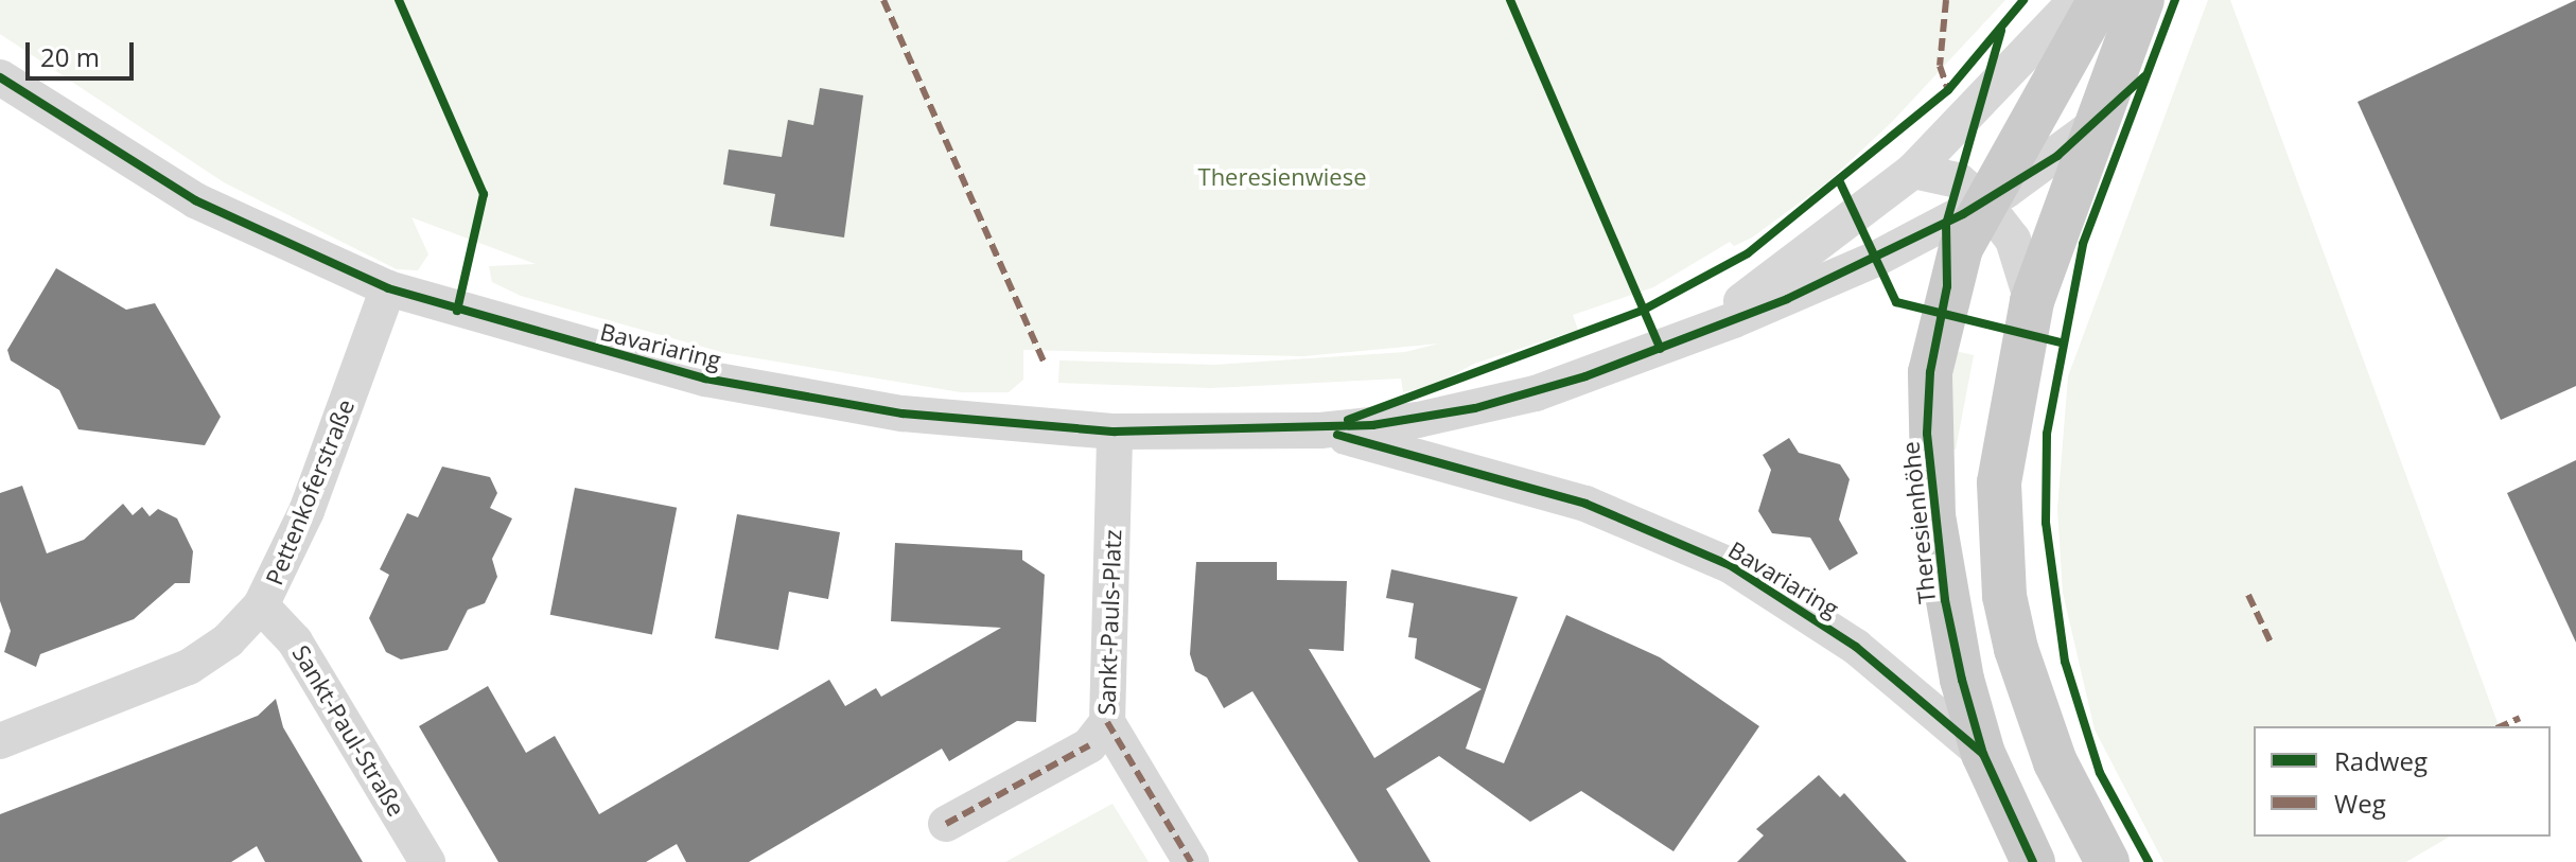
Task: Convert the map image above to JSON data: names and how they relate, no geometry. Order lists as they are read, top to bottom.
{
  "streets": {
    "main road": ["Bavariaring", "Theresienhöhe"],
    "street": ["Pettenkoferstraße", "Sankt-Pauls-Platz", "Sankt-Paul-Straße"]
  },
  "crossings": [
    ["Bavariaring", "Pettenkoferstraße"],
    ["Bavariaring", "Theresienhöhe"],
    ["Bavariaring", "Sankt-Pauls-Platz"],
    ["Pettenkoferstraße", "Sankt-Paul-Straße"]
  ],
  "parks": ["Theresienwiese"],
  "legend": ["Radweg", "Weg"],
  "scale_bar": "20 m"
}
